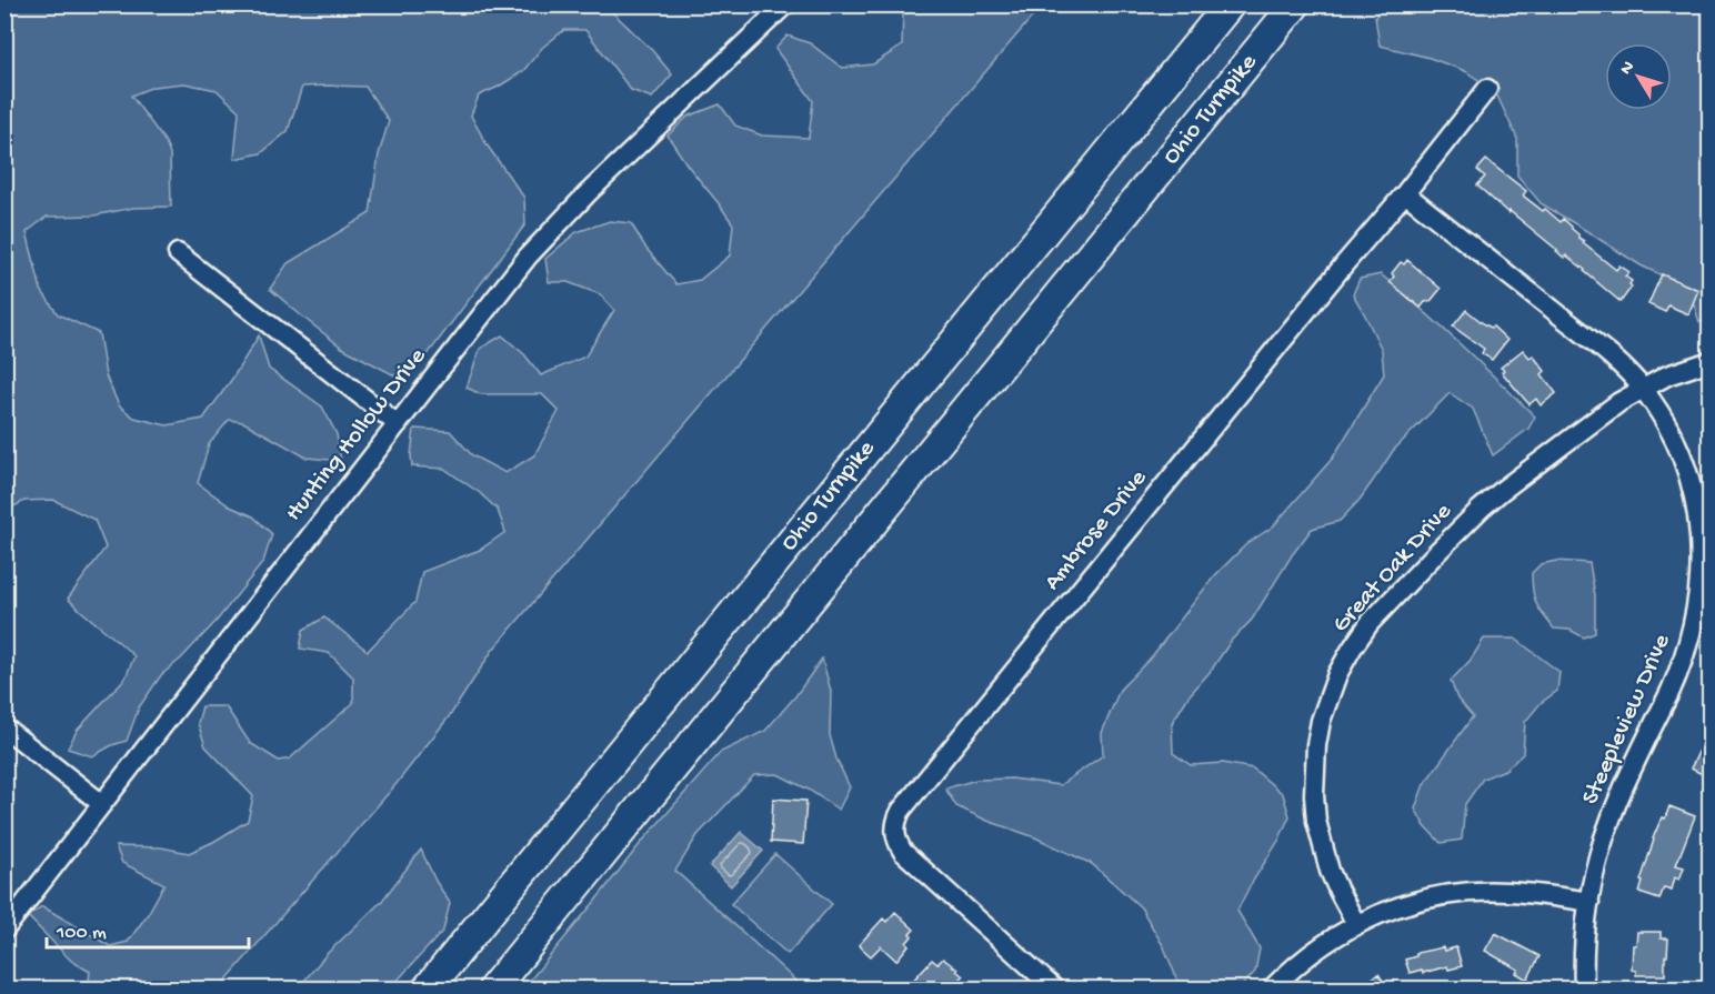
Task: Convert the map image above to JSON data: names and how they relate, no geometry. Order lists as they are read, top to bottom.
{
  "streets": {
    "highway": ["Ohio Turnpike"],
    "street": [
      "Hunting Hollow Drive",
      "Ambrose Drive",
      "Great Oak Drive",
      "Steepleview Drive"
    ]
  },
  "crossings": [
    ["Ambrose Drive", "Steepleview Drive"],
    ["Great Oak Drive", "Steepleview Drive"]
  ],
  "scale_bar": "100 m",
  "north": "top left"
}
